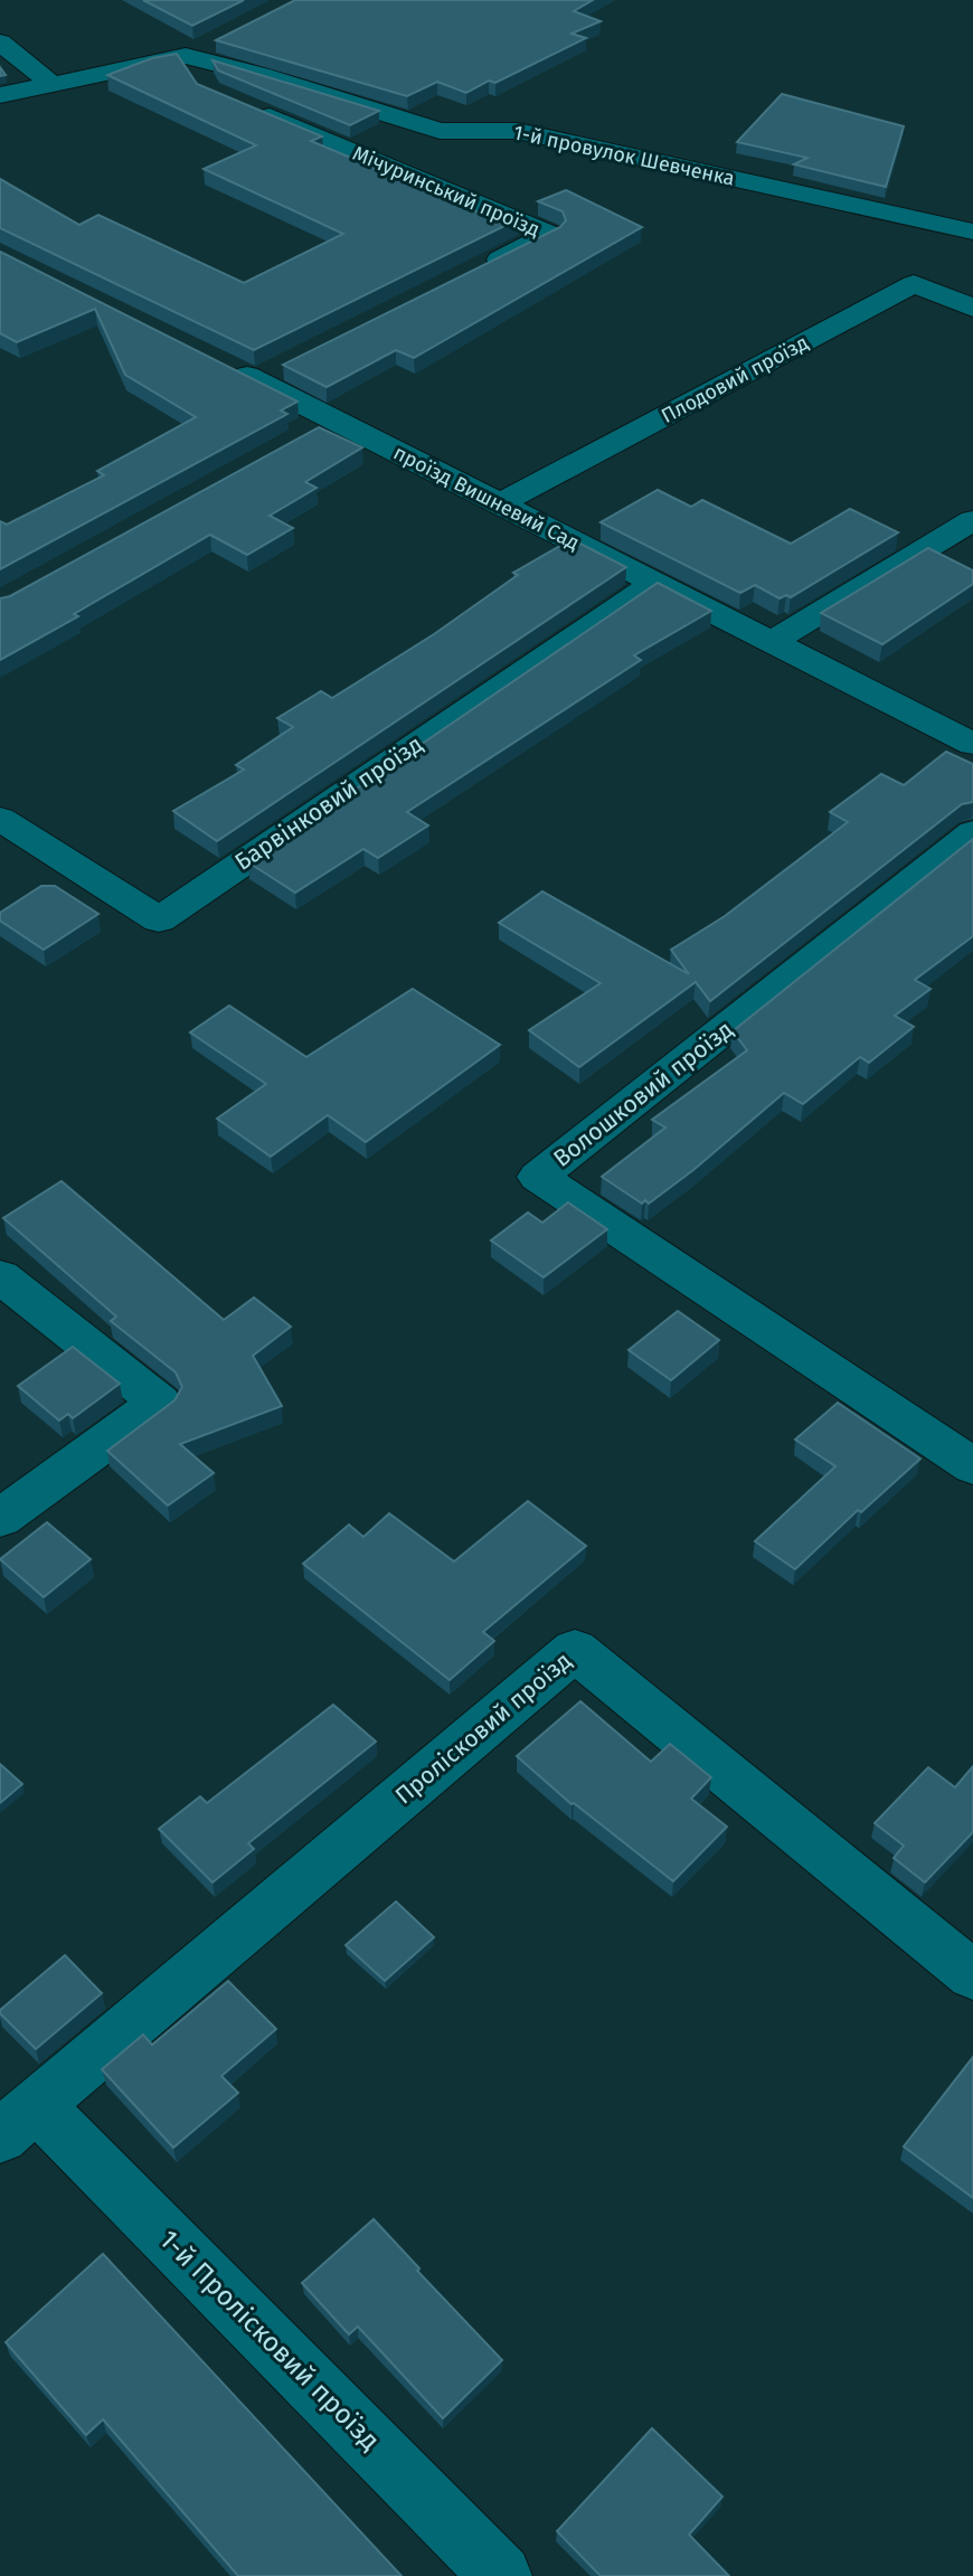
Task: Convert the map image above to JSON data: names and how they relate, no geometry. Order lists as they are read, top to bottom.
{
  "streets": {
    "street": [
      "1-й провулок Шевченка",
      "Мічуринський проїзд",
      "Плодовий проїзд",
      "проїзд Вишневий Сад",
      "Барвінковий проїзд",
      "Волошковий проїзд",
      "Пролісковий проїзд",
      "1-й Пролісковий проїзд"
    ]
  },
  "crossings": [
    ["Плодовий проїзд", "проїзд Вишневий Сад"],
    ["проїзд Вишневий Сад", "Барвінковий проїзд"],
    ["Пролісковий проїзд", "1-й Пролісковий проїзд"]
  ]
}
